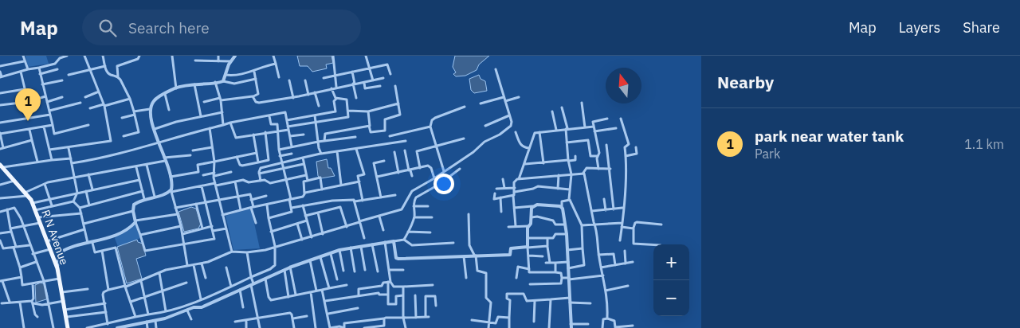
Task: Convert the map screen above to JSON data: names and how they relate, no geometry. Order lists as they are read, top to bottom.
{
  "streets": {
    "main road": ["R N Avenue"]
  },
  "north": "top",
  "page": {
    "header": "Map",
    "search": "Search here",
    "nav": ["Map", "Layers", "Share"],
    "heading": "Nearby",
    "pins": "1",
    "list": [
      {
        "mark": "1",
        "name": "park near water tank",
        "note": "Park",
        "value": "1.1 km"
      }
    ],
    "map_buttons": ["+", "−"]
  }
}
